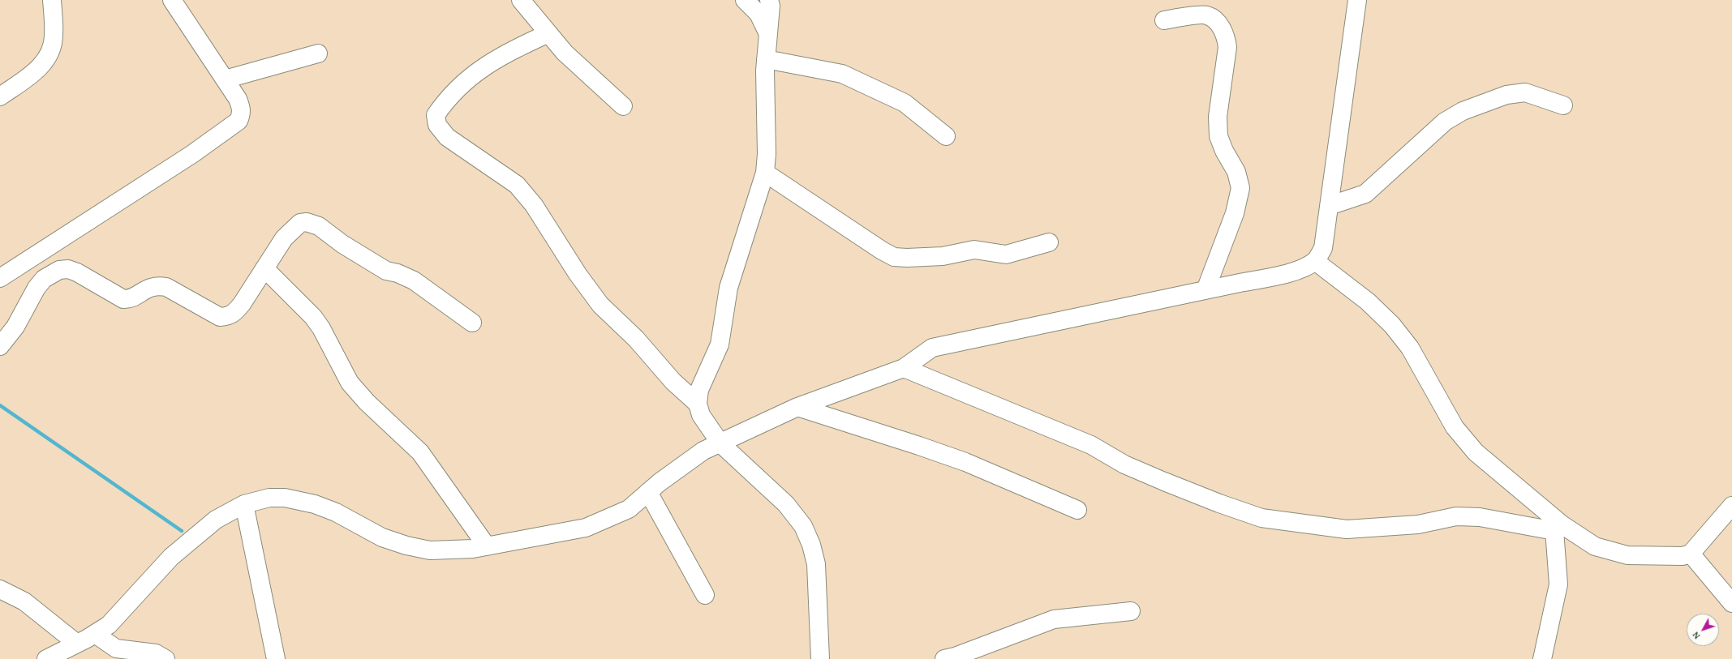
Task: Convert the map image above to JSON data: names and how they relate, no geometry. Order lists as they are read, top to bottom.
{
  "north": "bottom left"
}
